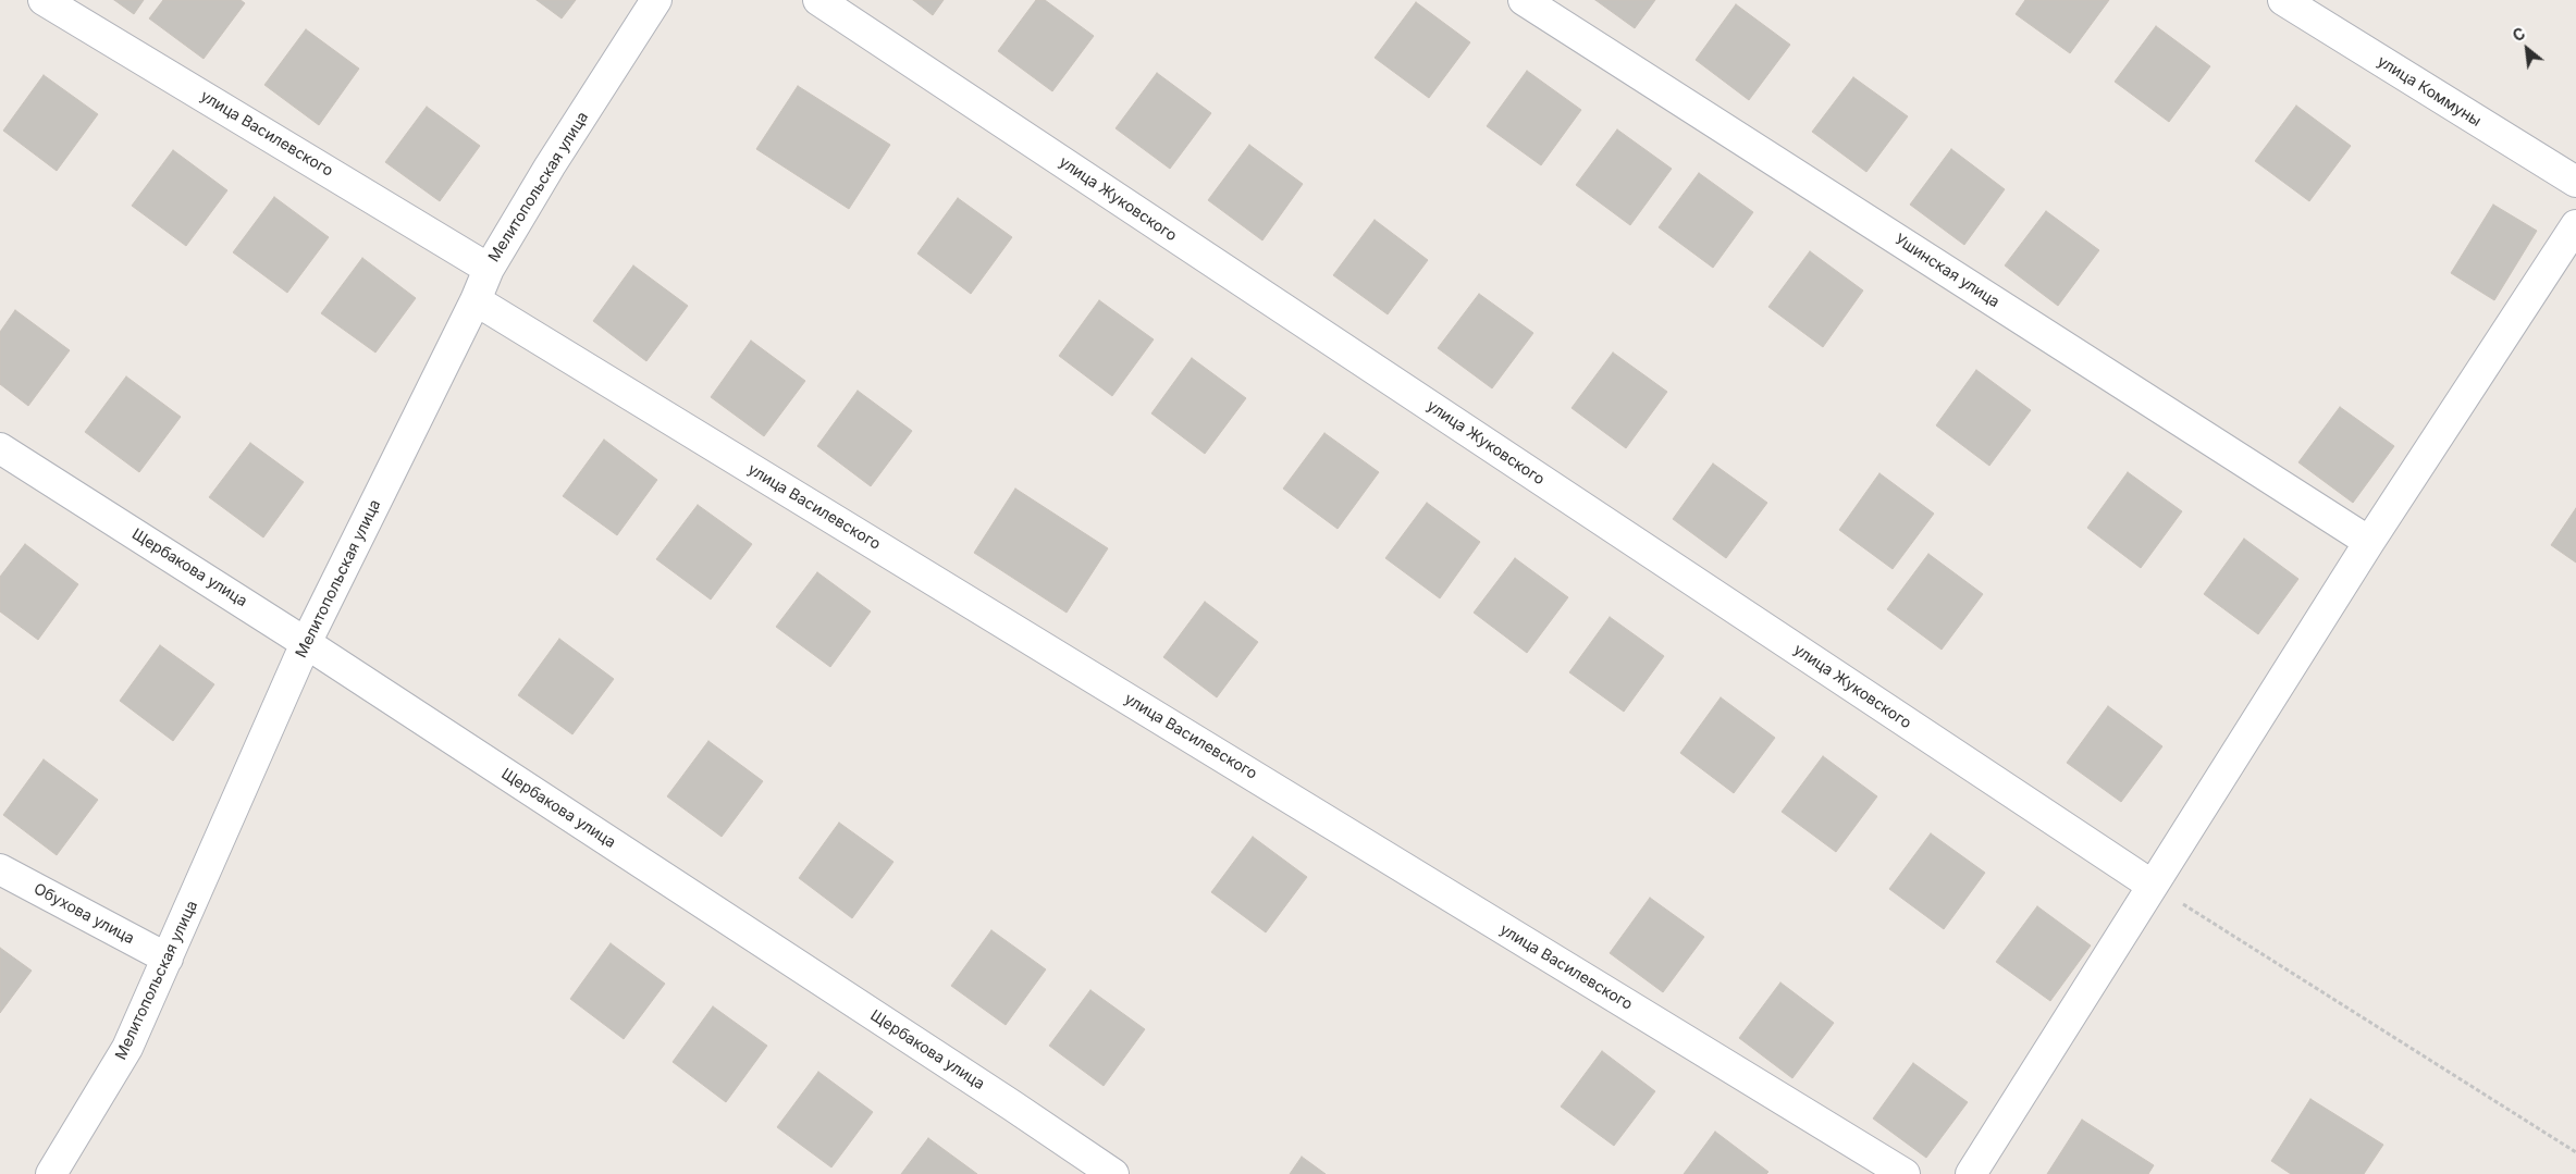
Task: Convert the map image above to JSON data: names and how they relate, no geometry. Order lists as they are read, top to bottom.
{
  "streets": {
    "street": [
      "улица Коммуны",
      "улица Василевского",
      "Мелитопольская улица",
      "улица Жуковского",
      "Ушинская улица",
      "Щербакова улица",
      "Обухова улица"
    ]
  },
  "crossings": [
    ["улица Василевского", "Мелитопольская улица"],
    ["Мелитопольская улица", "Щербакова улица"],
    ["Мелитопольская улица", "Обухова улица"]
  ],
  "north": "top left"
}
